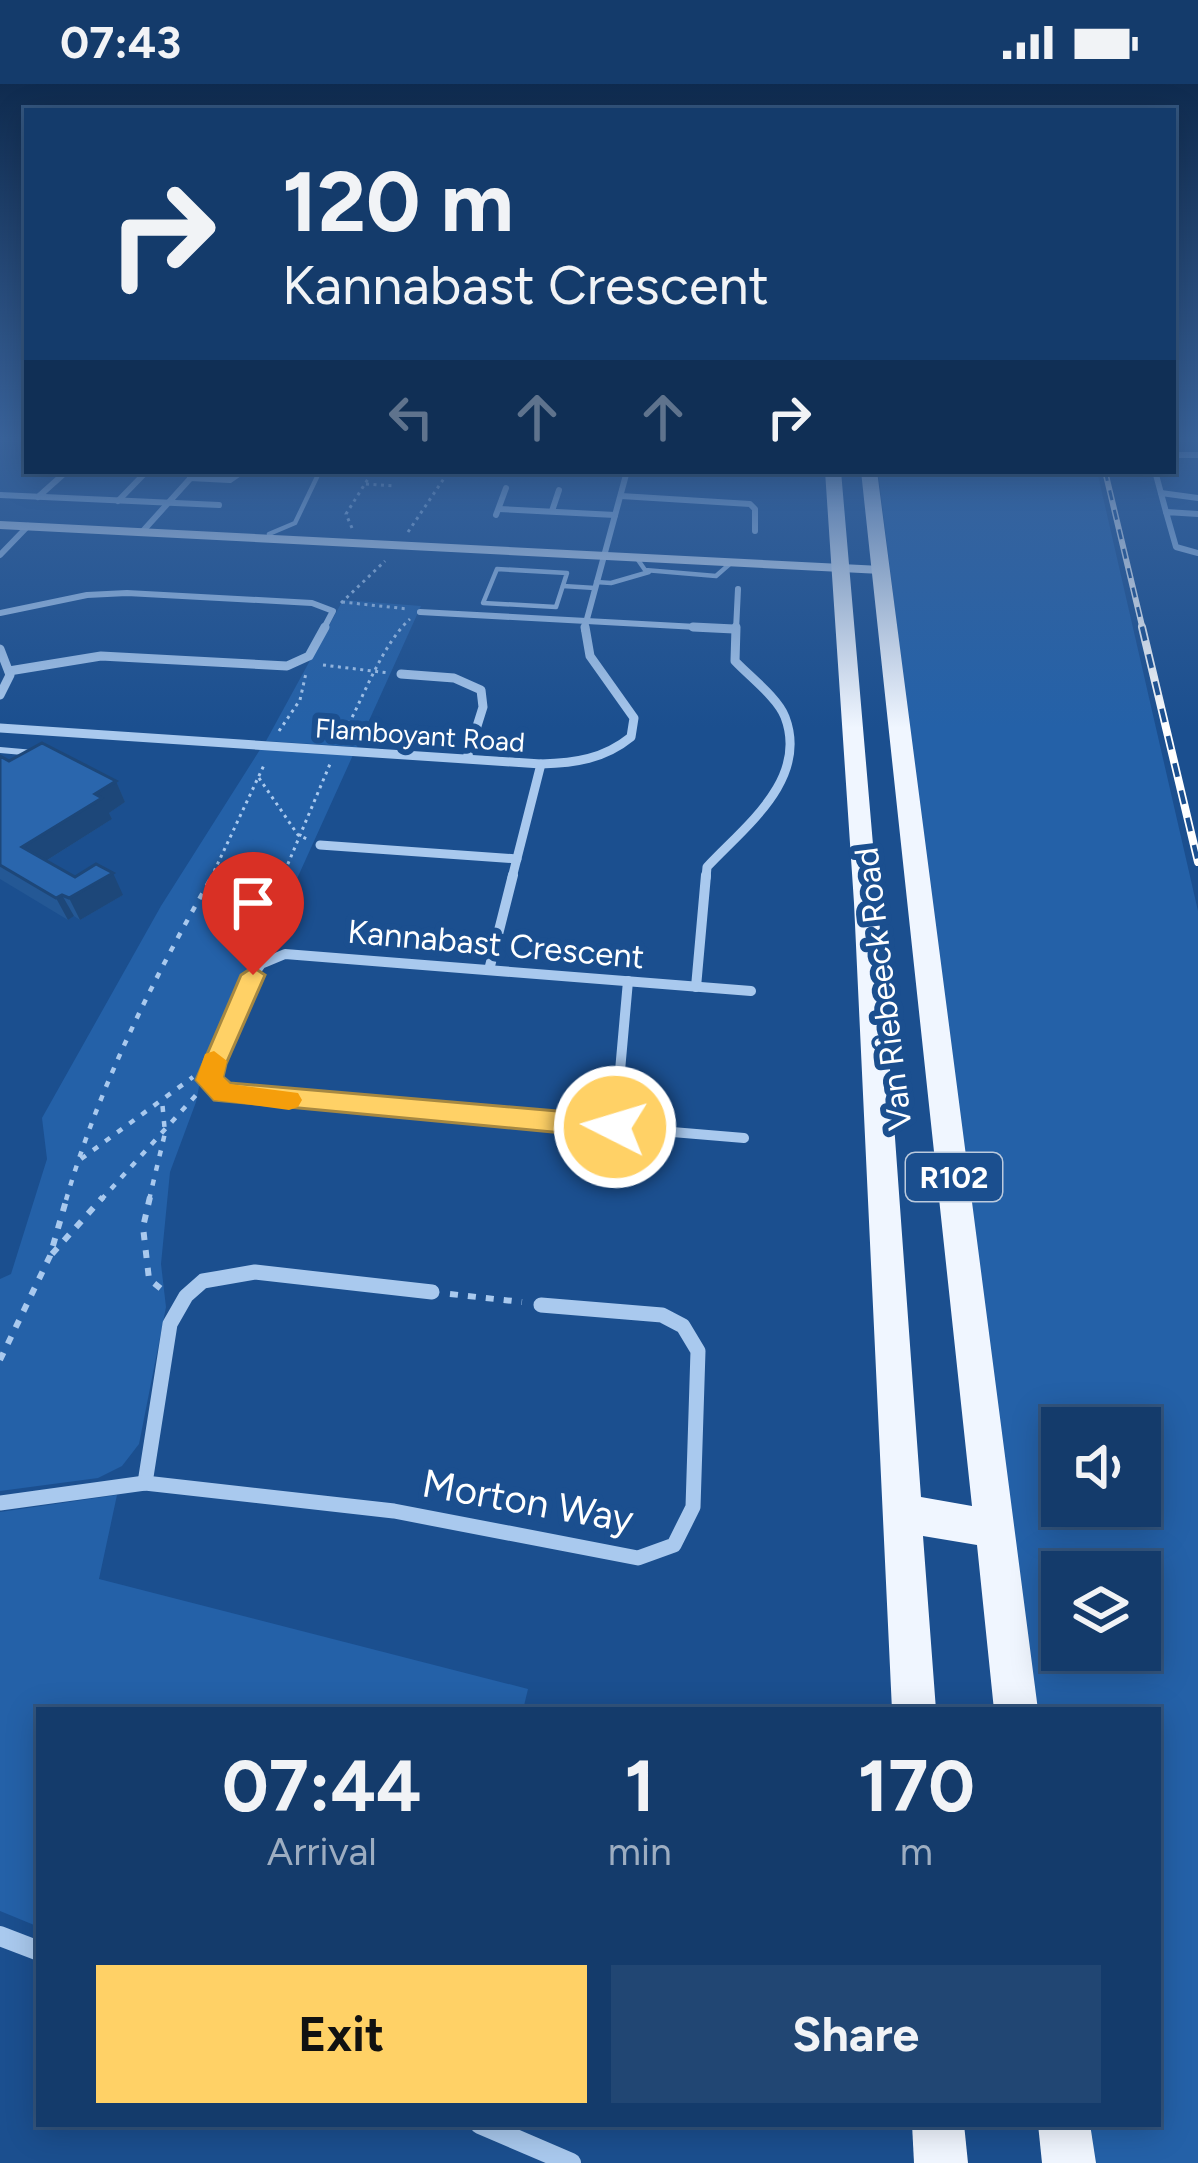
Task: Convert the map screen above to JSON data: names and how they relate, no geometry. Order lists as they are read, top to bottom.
{
  "streets": {
    "main road": ["Van Riebeeck Road", "R102"],
    "street": ["Flamboyant Road", "Kannabast Crescent", "Morton Way"]
  },
  "page": {
    "status": "07:43",
    "turn": ["120 m", "Kannabast Crescent"],
    "eta": [
      "07:44",
      "Arrival",
      "1",
      "min",
      "170",
      "m"
    ],
    "buttons": ["Exit", "Share"]
  }
}
